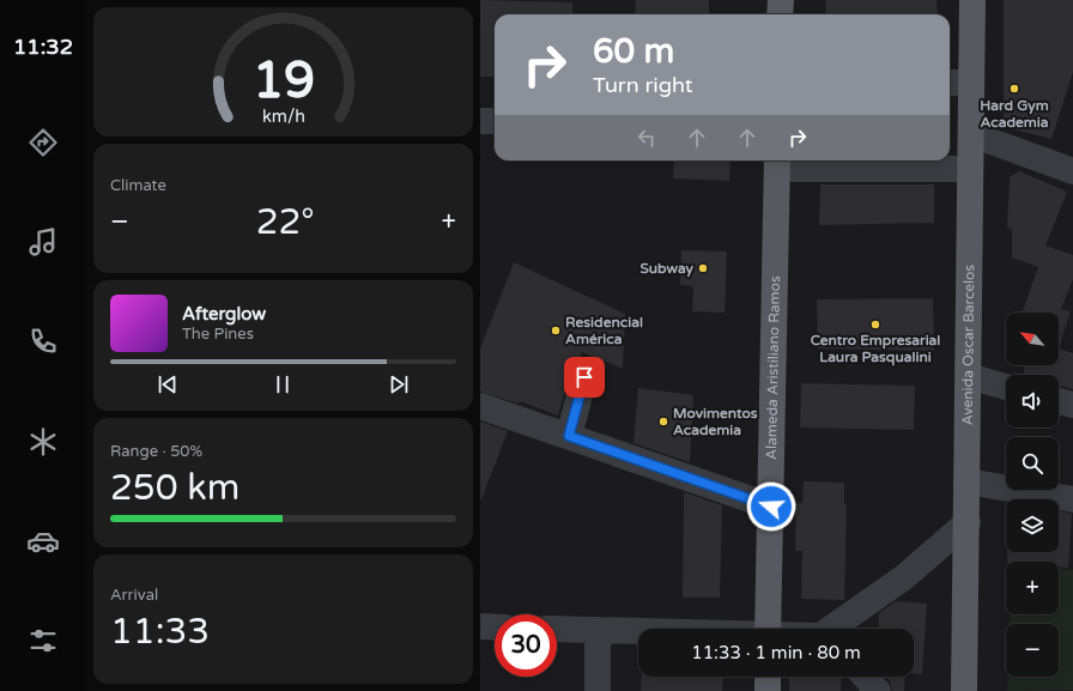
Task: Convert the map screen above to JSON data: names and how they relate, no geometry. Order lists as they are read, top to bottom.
{
  "streets": {
    "main road": ["Avenida Oscar Barcelos", "Alameda Aristiliano Ramos"]
  },
  "places": [
    "Hard Gym Academia",
    "Subway",
    "Centro Empresarial Laura Pasqualini",
    "Residencial América",
    "Movimentos Academia"
  ],
  "north": "top left",
  "page": {
    "tabs": "11:32",
    "turn": ["60 m", "Turn right"],
    "tile": [
      "Climate",
      ["Range · 50%", "250 km"],
      ["Arrival", "11:33"]
    ],
    "heat": ["−", "22°", "+"],
    "song": ["Afterglow", "The Pines"],
    "map_buttons": ["+", "−"],
    "limit": "30",
    "trip": "11:33 · 1 min · 80 m",
    "gauge": ["19", "km/h"]
  }
}
